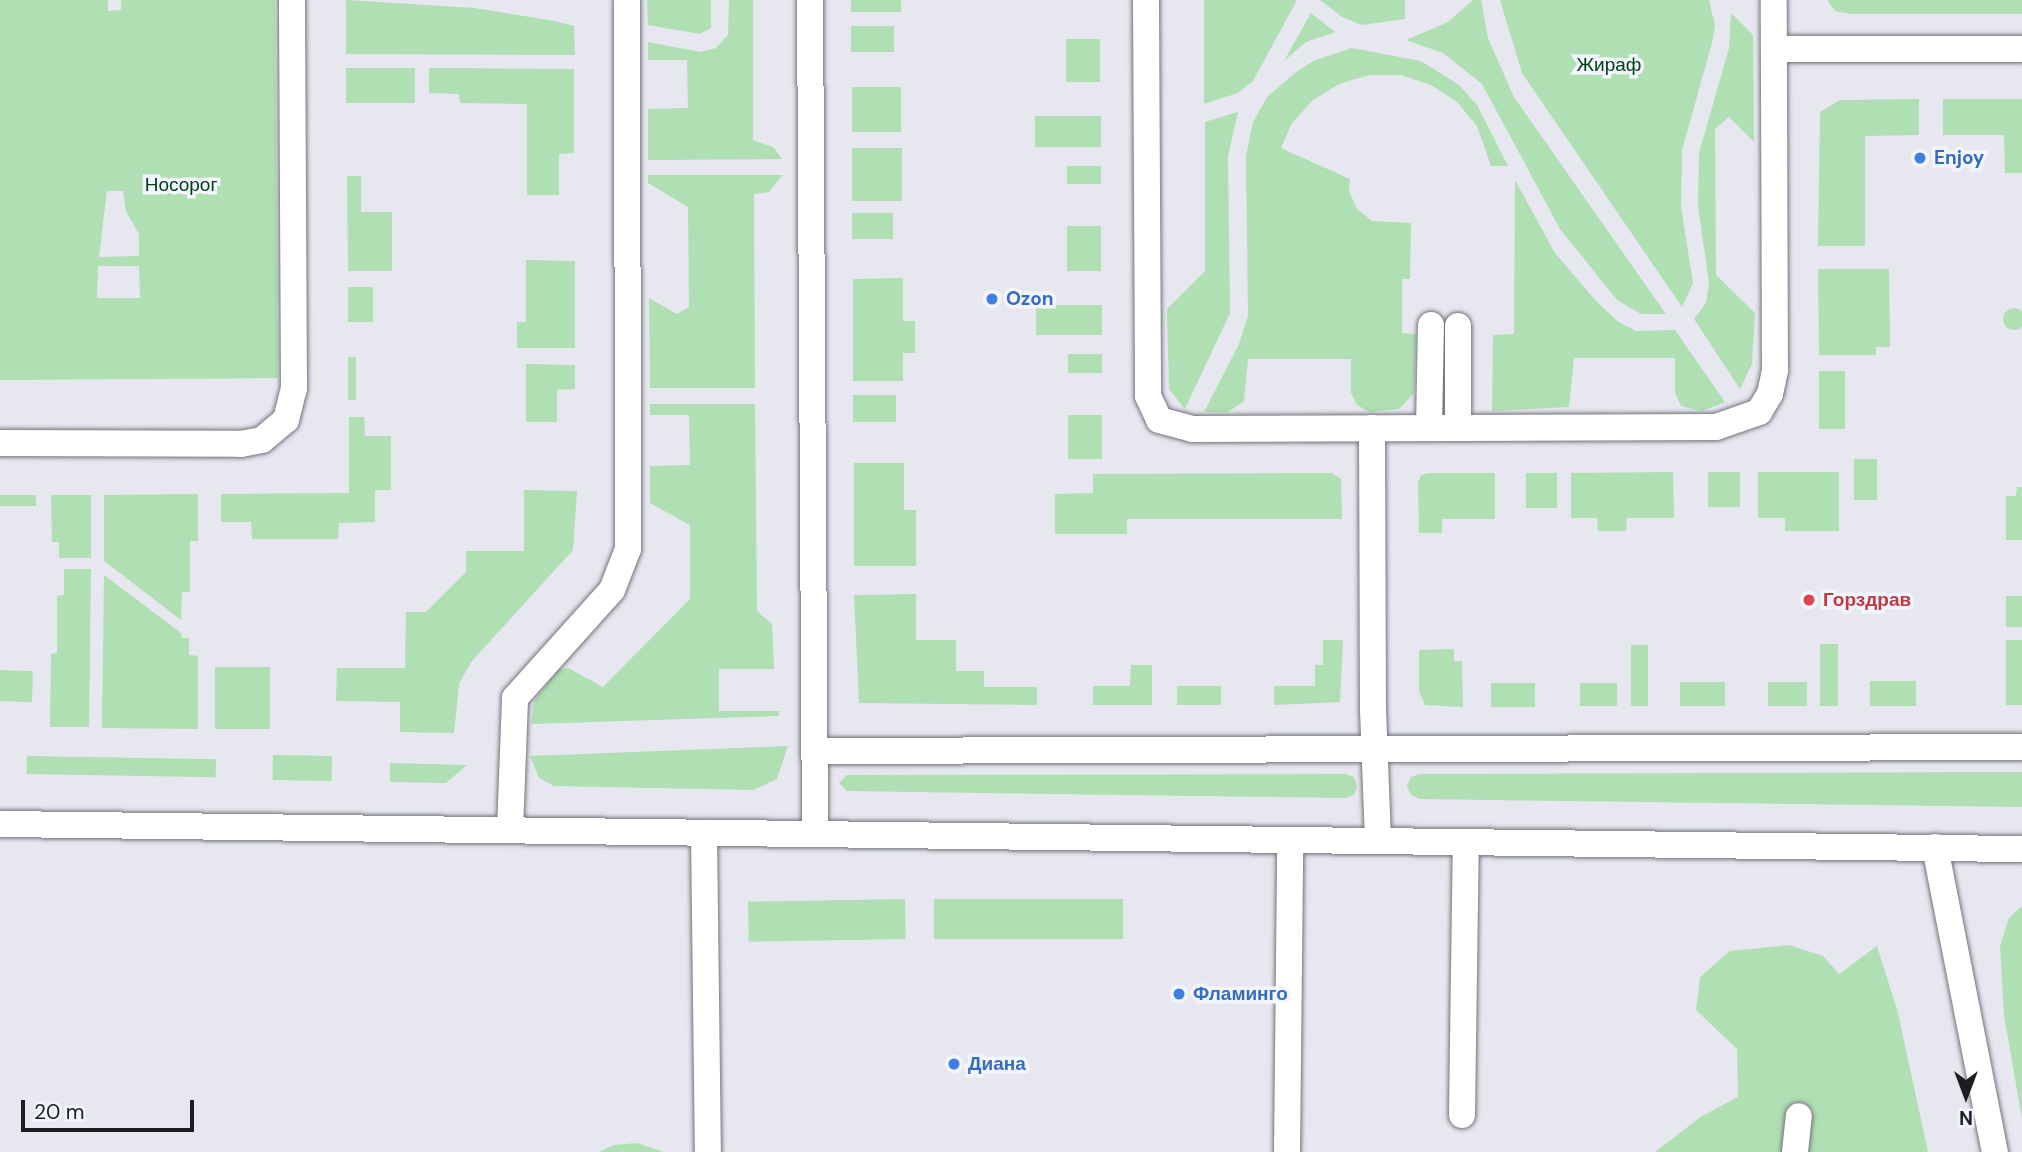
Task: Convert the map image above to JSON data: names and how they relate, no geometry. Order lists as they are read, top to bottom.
{
  "parks": ["Жираф", "Носорог"],
  "places": [
    "Enjoy",
    "Ozon",
    "Горздрав",
    "Фламинго",
    "Диана"
  ],
  "scale_bar": "20 m",
  "north": "bottom"
}
